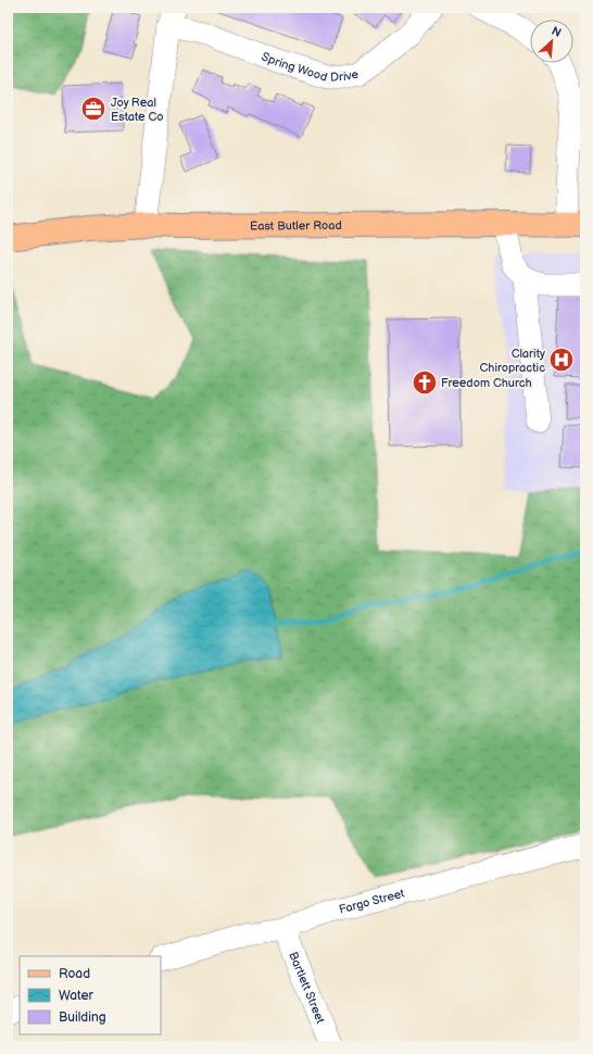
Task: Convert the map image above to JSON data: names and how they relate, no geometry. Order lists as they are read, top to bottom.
{
  "streets": {
    "main road": ["East Butler Road"],
    "street": ["Spring Wood Drive", "Fargo Street", "Bartlett Street"]
  },
  "crossings": [
    ["Fargo Street", "Bartlett Street"]
  ],
  "places": {
    "office": ["Joy Real Estate Co"],
    "hospital": ["Clarity Chiropractic"],
    "church": ["Freedom Church"]
  },
  "legend": ["Road", "Water", "Building"],
  "north": "top right"
}
